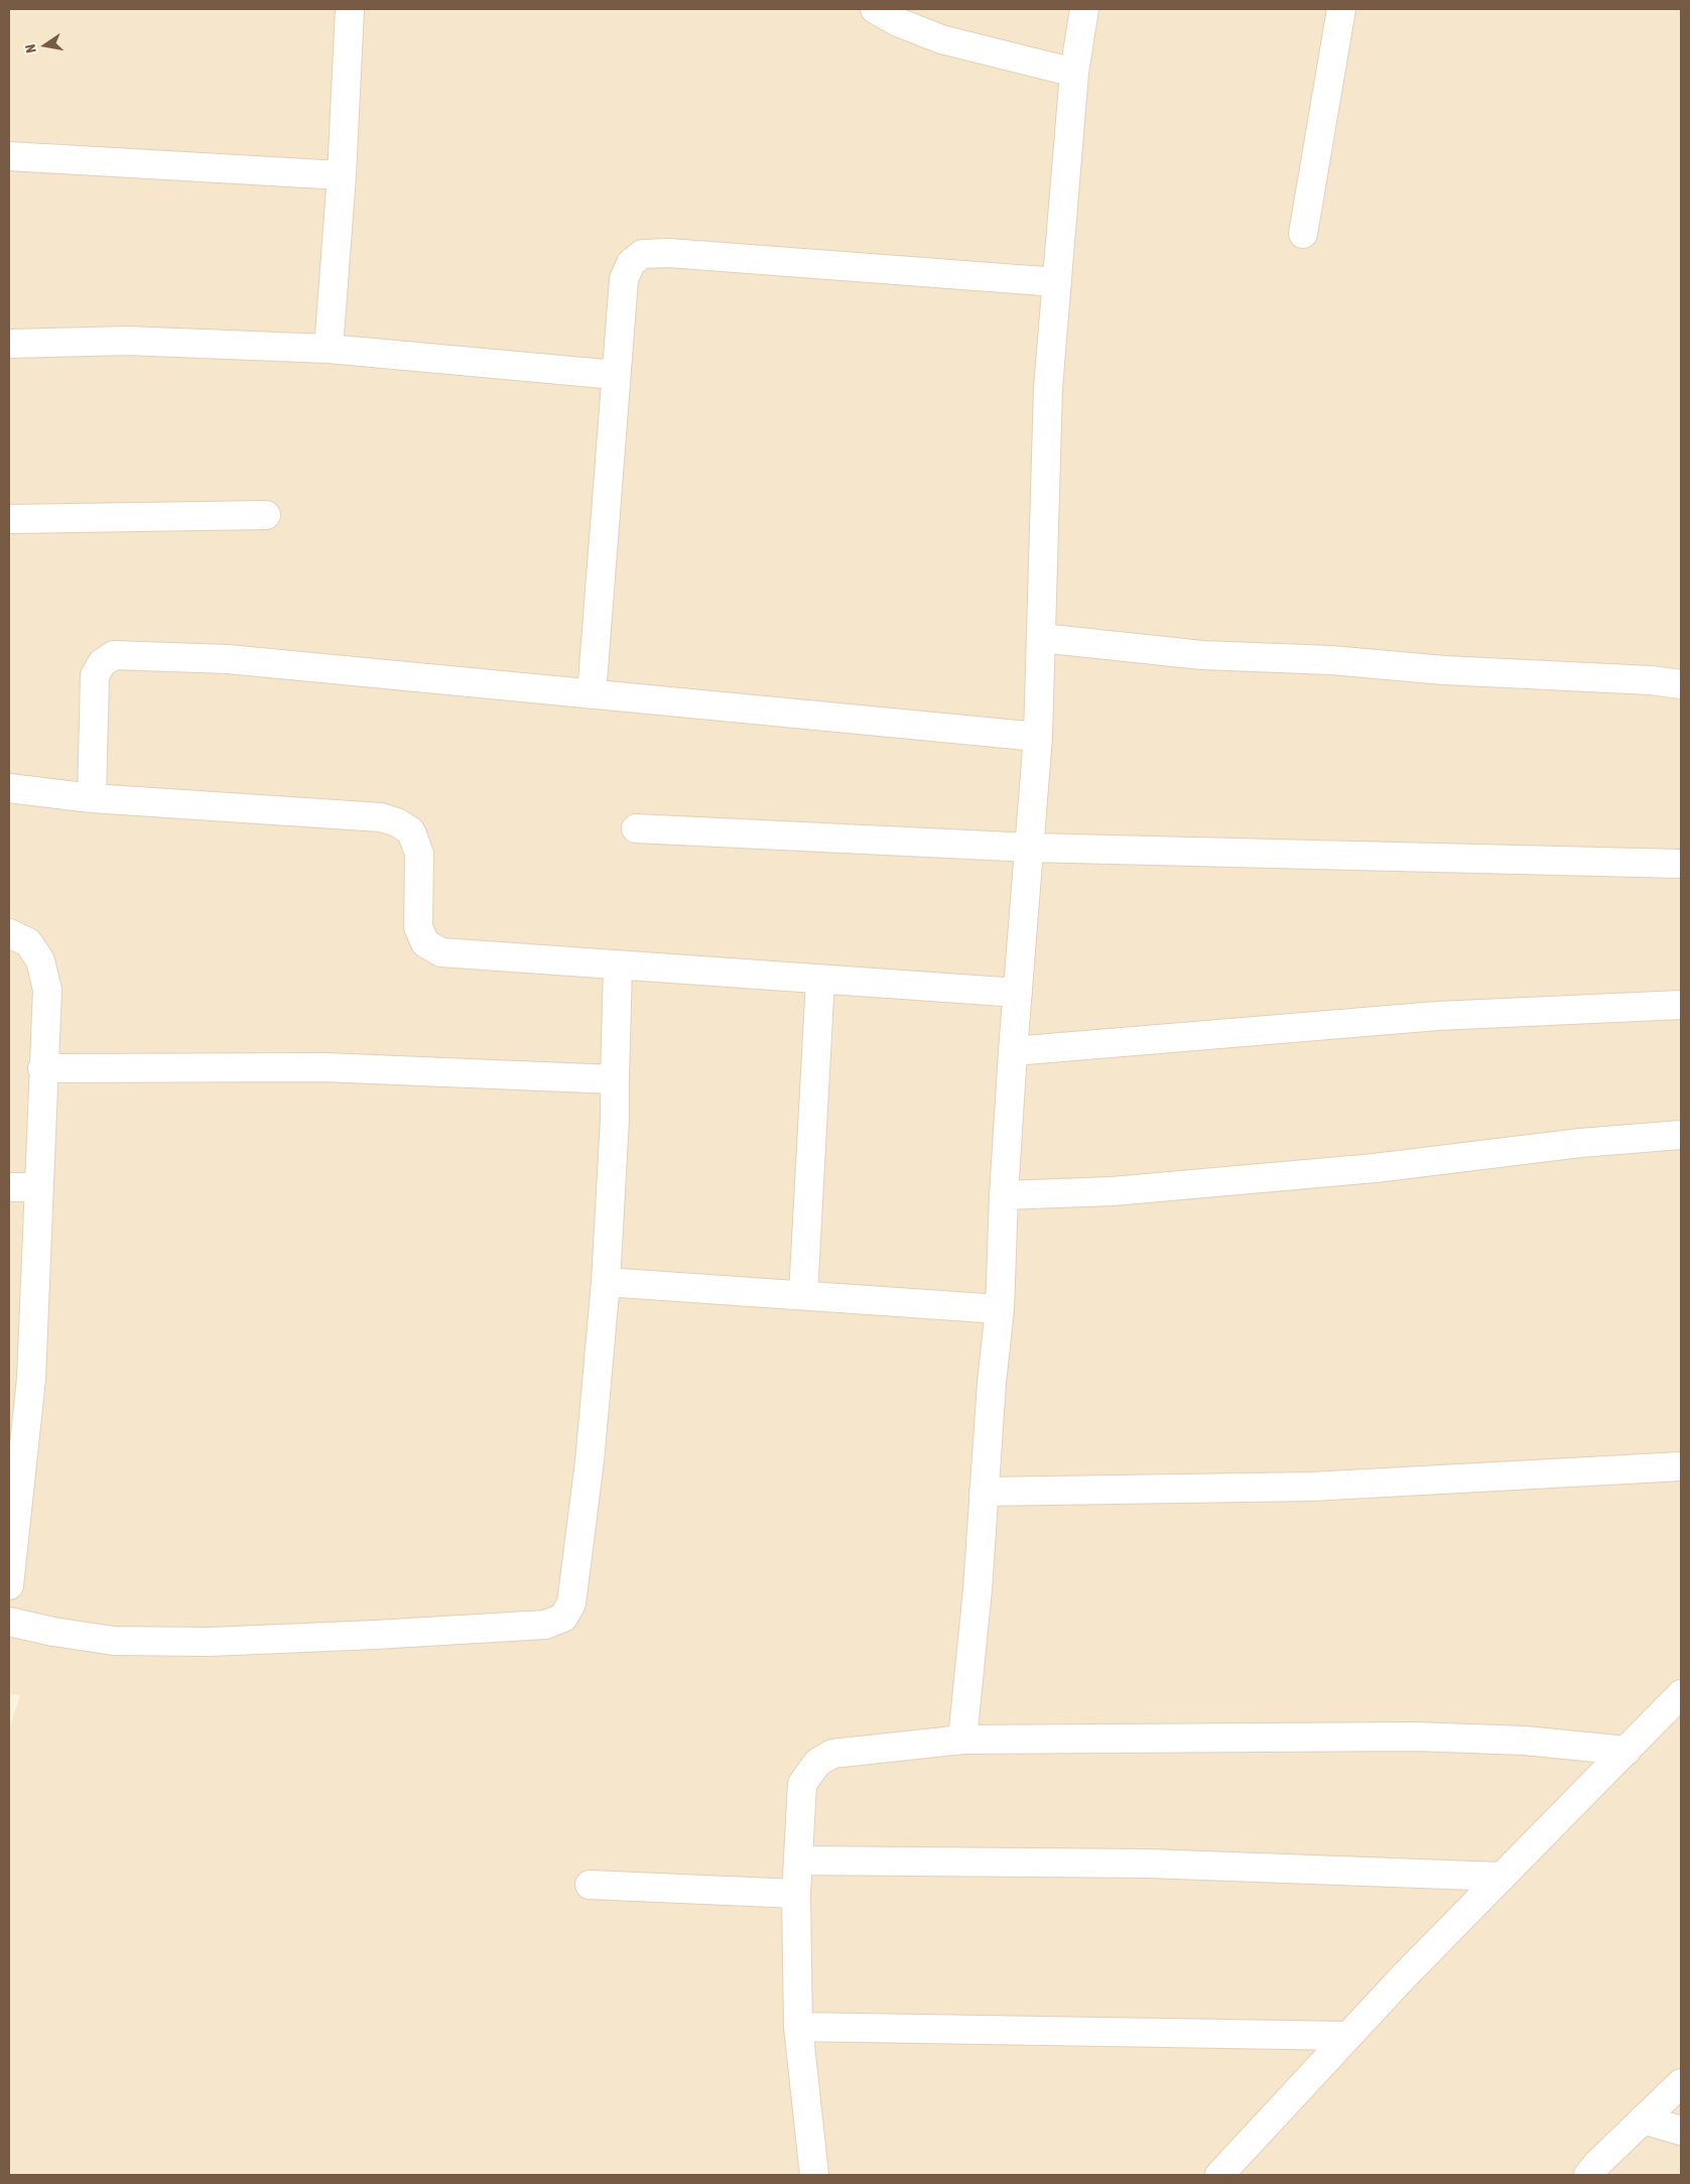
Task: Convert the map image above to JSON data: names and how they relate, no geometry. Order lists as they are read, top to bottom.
{
  "north": "left"
}
